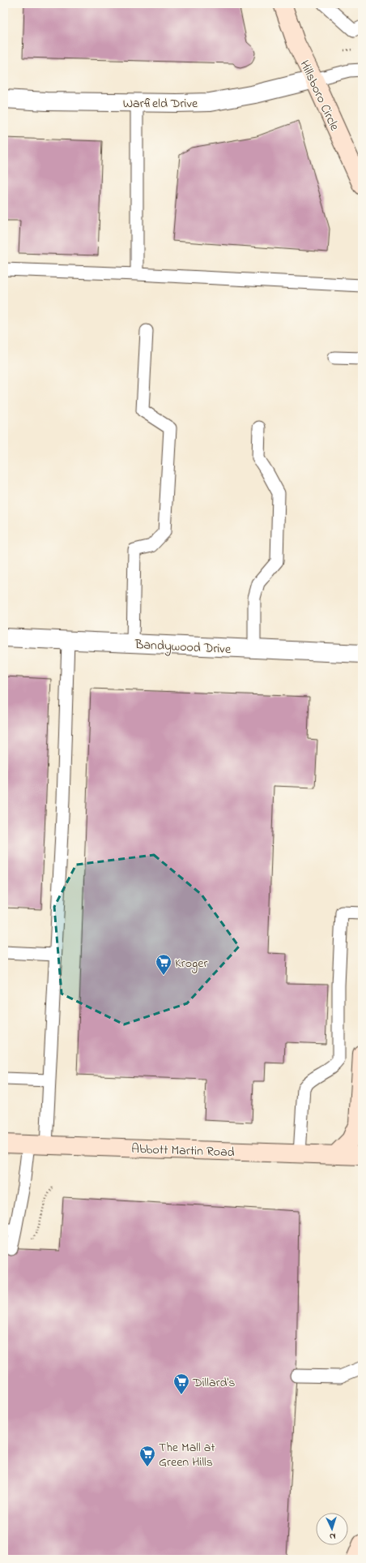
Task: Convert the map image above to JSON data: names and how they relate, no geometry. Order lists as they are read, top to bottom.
{
  "streets": {
    "main road": ["Hillsboro Circle", "Abbott Martin Road"],
    "street": ["Warfield Drive", "Bandywood Drive"]
  },
  "crossings": [
    ["Hillsboro Circle", "Warfield Drive"]
  ],
  "places": {
    "supermarket": ["Kroger", "Dillard's", "The Mall at Green Hills"]
  },
  "north": "bottom"
}
